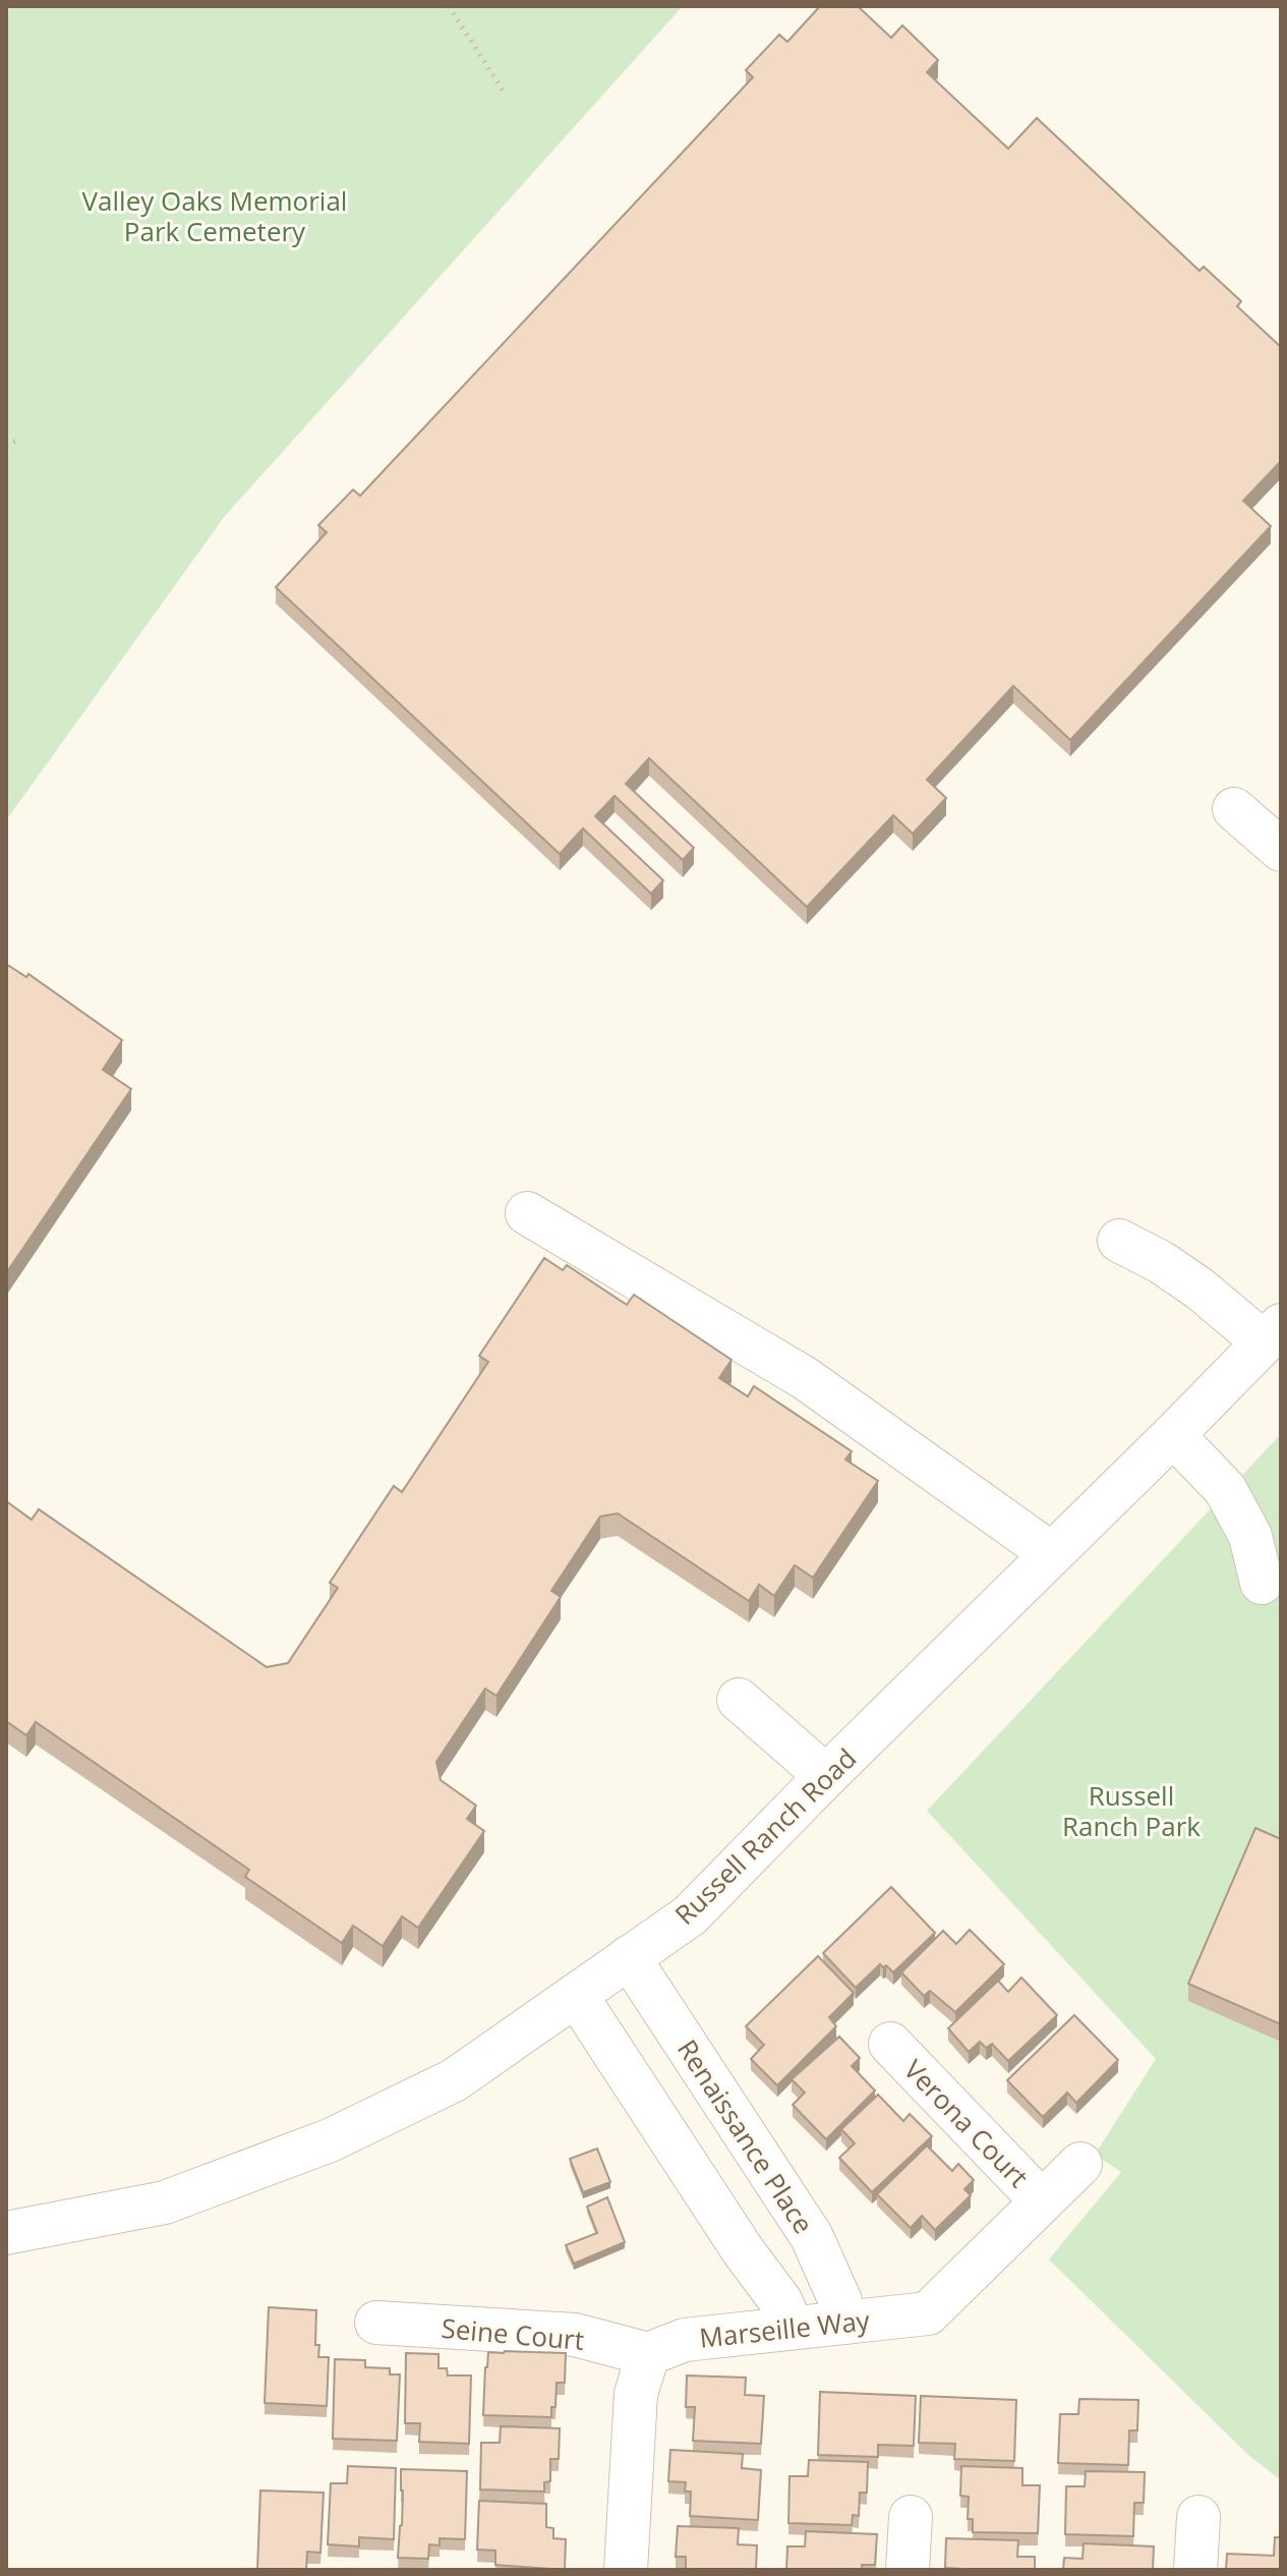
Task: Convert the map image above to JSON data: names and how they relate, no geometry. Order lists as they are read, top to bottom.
{
  "streets": {
    "street": [
      "Russell Ranch Road",
      "Verona Court",
      "Renaissance Place",
      "Marseille Way",
      "Seine Court"
    ]
  },
  "crossings": [
    ["Russell Ranch Road", "Renaissance Place"],
    ["Verona Court", "Marseille Way"],
    ["Renaissance Place", "Marseille Way"],
    ["Marseille Way", "Seine Court"]
  ],
  "parks": ["Valley Oaks Memorial Park Cemetery", "Russell Ranch Park"]
}
